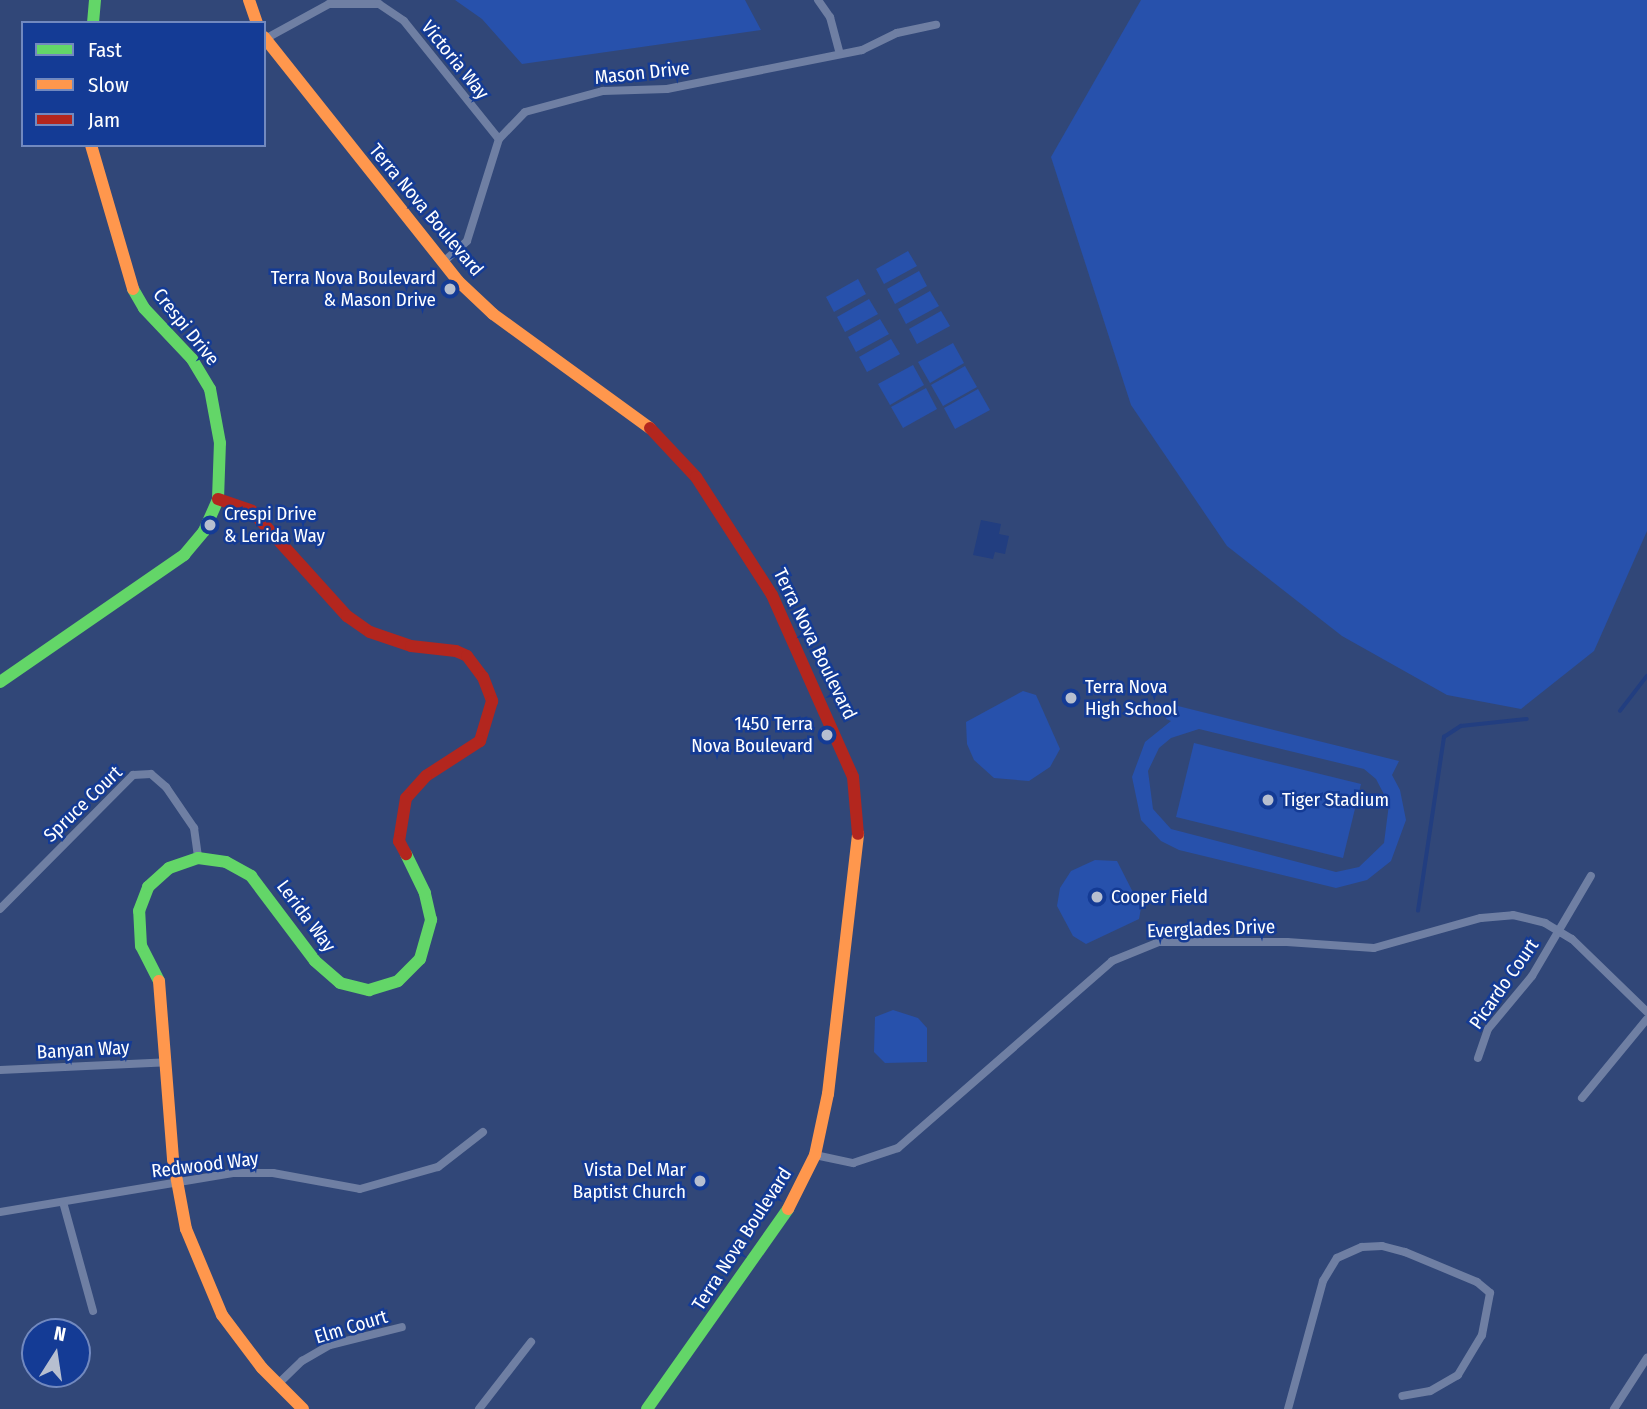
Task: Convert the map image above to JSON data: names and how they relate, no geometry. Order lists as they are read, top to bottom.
{
  "streets": {
    "street": [
      "Victoria Way",
      "Mason Drive",
      "Terra Nova Boulevard",
      "Crespi Drive",
      "Spruce Court",
      "Lerida Way",
      "Everglades Drive",
      "Picardo Court",
      "Banyan Way",
      "Redwood Way",
      "Elm Court"
    ]
  },
  "crossings": [
    ["Victoria Way", "Mason Drive"],
    ["Mason Drive", "Terra Nova Boulevard"],
    ["Terra Nova Boulevard", "Everglades Drive"],
    ["Crespi Drive", "Lerida Way"],
    ["Spruce Court", "Lerida Way"],
    ["Everglades Drive", "Picardo Court"]
  ],
  "places": [
    "Terra Nova Boulevard & Mason Drive",
    "Crespi Drive & Lerida Way",
    "Terra Nova High School",
    "1450 Terra Nova Boulevard",
    "Tiger Stadium",
    "Cooper Field",
    "Vista Del Mar Baptist Church"
  ],
  "legend": ["Fast", "Slow", "Jam"],
  "north": "top"
}
